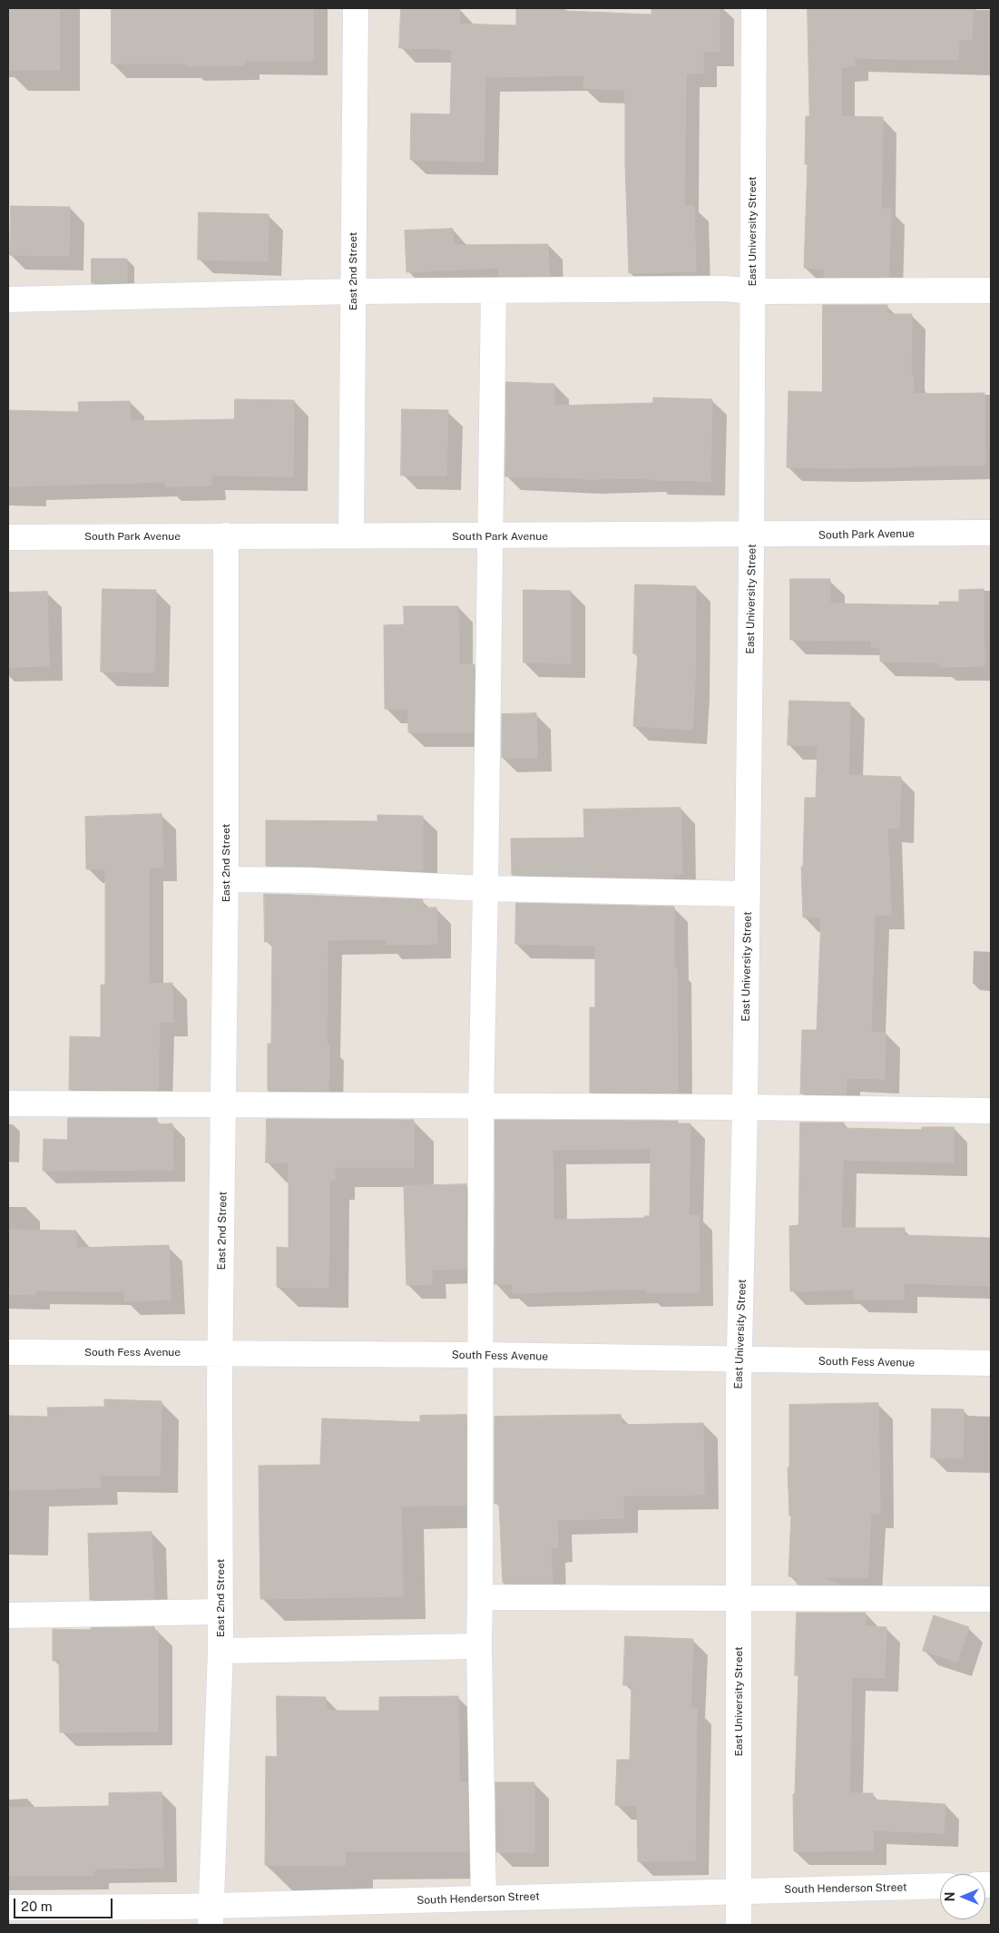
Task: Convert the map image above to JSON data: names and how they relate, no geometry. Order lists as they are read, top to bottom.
{
  "streets": {
    "street": [
      "East University Street",
      "East 2nd Street",
      "South Park Avenue",
      "South Fess Avenue",
      "South Henderson Street"
    ]
  },
  "crossings": [
    ["East University Street", "South Park Avenue"],
    ["East University Street", "South Fess Avenue"],
    ["East University Street", "South Henderson Street"],
    ["East 2nd Street", "South Park Avenue"],
    ["East 2nd Street", "South Fess Avenue"],
    ["East 2nd Street", "South Henderson Street"]
  ],
  "scale_bar": "20 m",
  "north": "left"
}
